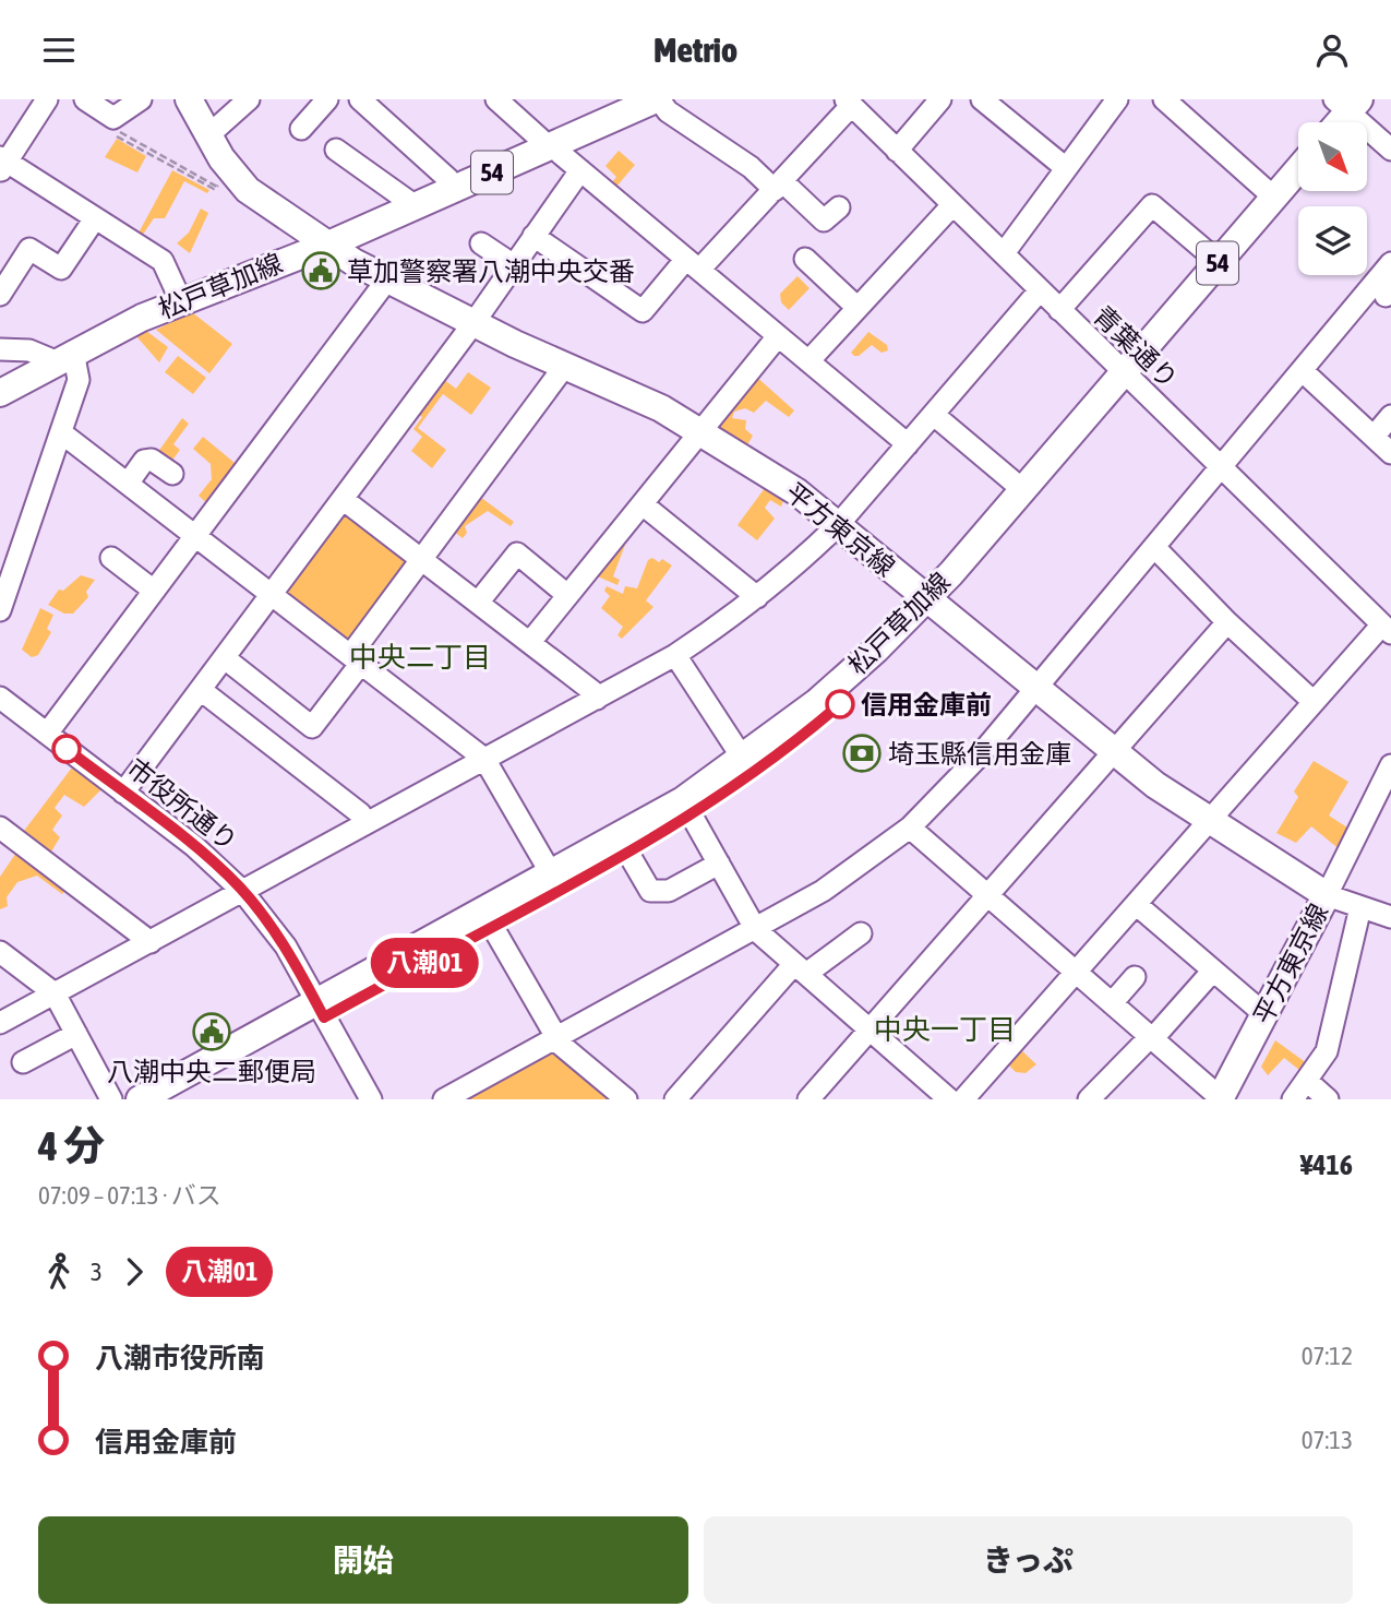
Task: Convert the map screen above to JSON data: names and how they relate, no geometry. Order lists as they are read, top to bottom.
{
  "streets": {
    "main road": ["54", "松戸草加線", "平方東京線"],
    "street": ["青葉通り", "市役所通り"]
  },
  "crossings": [
    ["松戸草加線", "青葉通り"],
    ["松戸草加線", "平方東京線"],
    ["松戸草加線", "市役所通り"]
  ],
  "districts": ["中央二丁目", "中央一丁目"],
  "places": {
    "public building": ["草加警察署八潮中央交番", "八潮中央二郵便局"],
    "other": ["信用金庫前"],
    "bank": ["埼玉縣信用金庫"]
  },
  "lines": ["bus line 八潮01"],
  "north": "bottom right",
  "page": {
    "header": "Metrio",
    "on_map": "八潮01",
    "heading": ["4 分", "07:09 – 07:13 · バス", "¥416"],
    "legs": ["3", "八潮01"],
    "list": [
      {
        "name": "八潮市役所南",
        "value": "07:12"
      },
      {
        "name": "信用金庫前",
        "value": "07:13"
      }
    ],
    "buttons": ["開始", "きっぷ"]
  }
}
